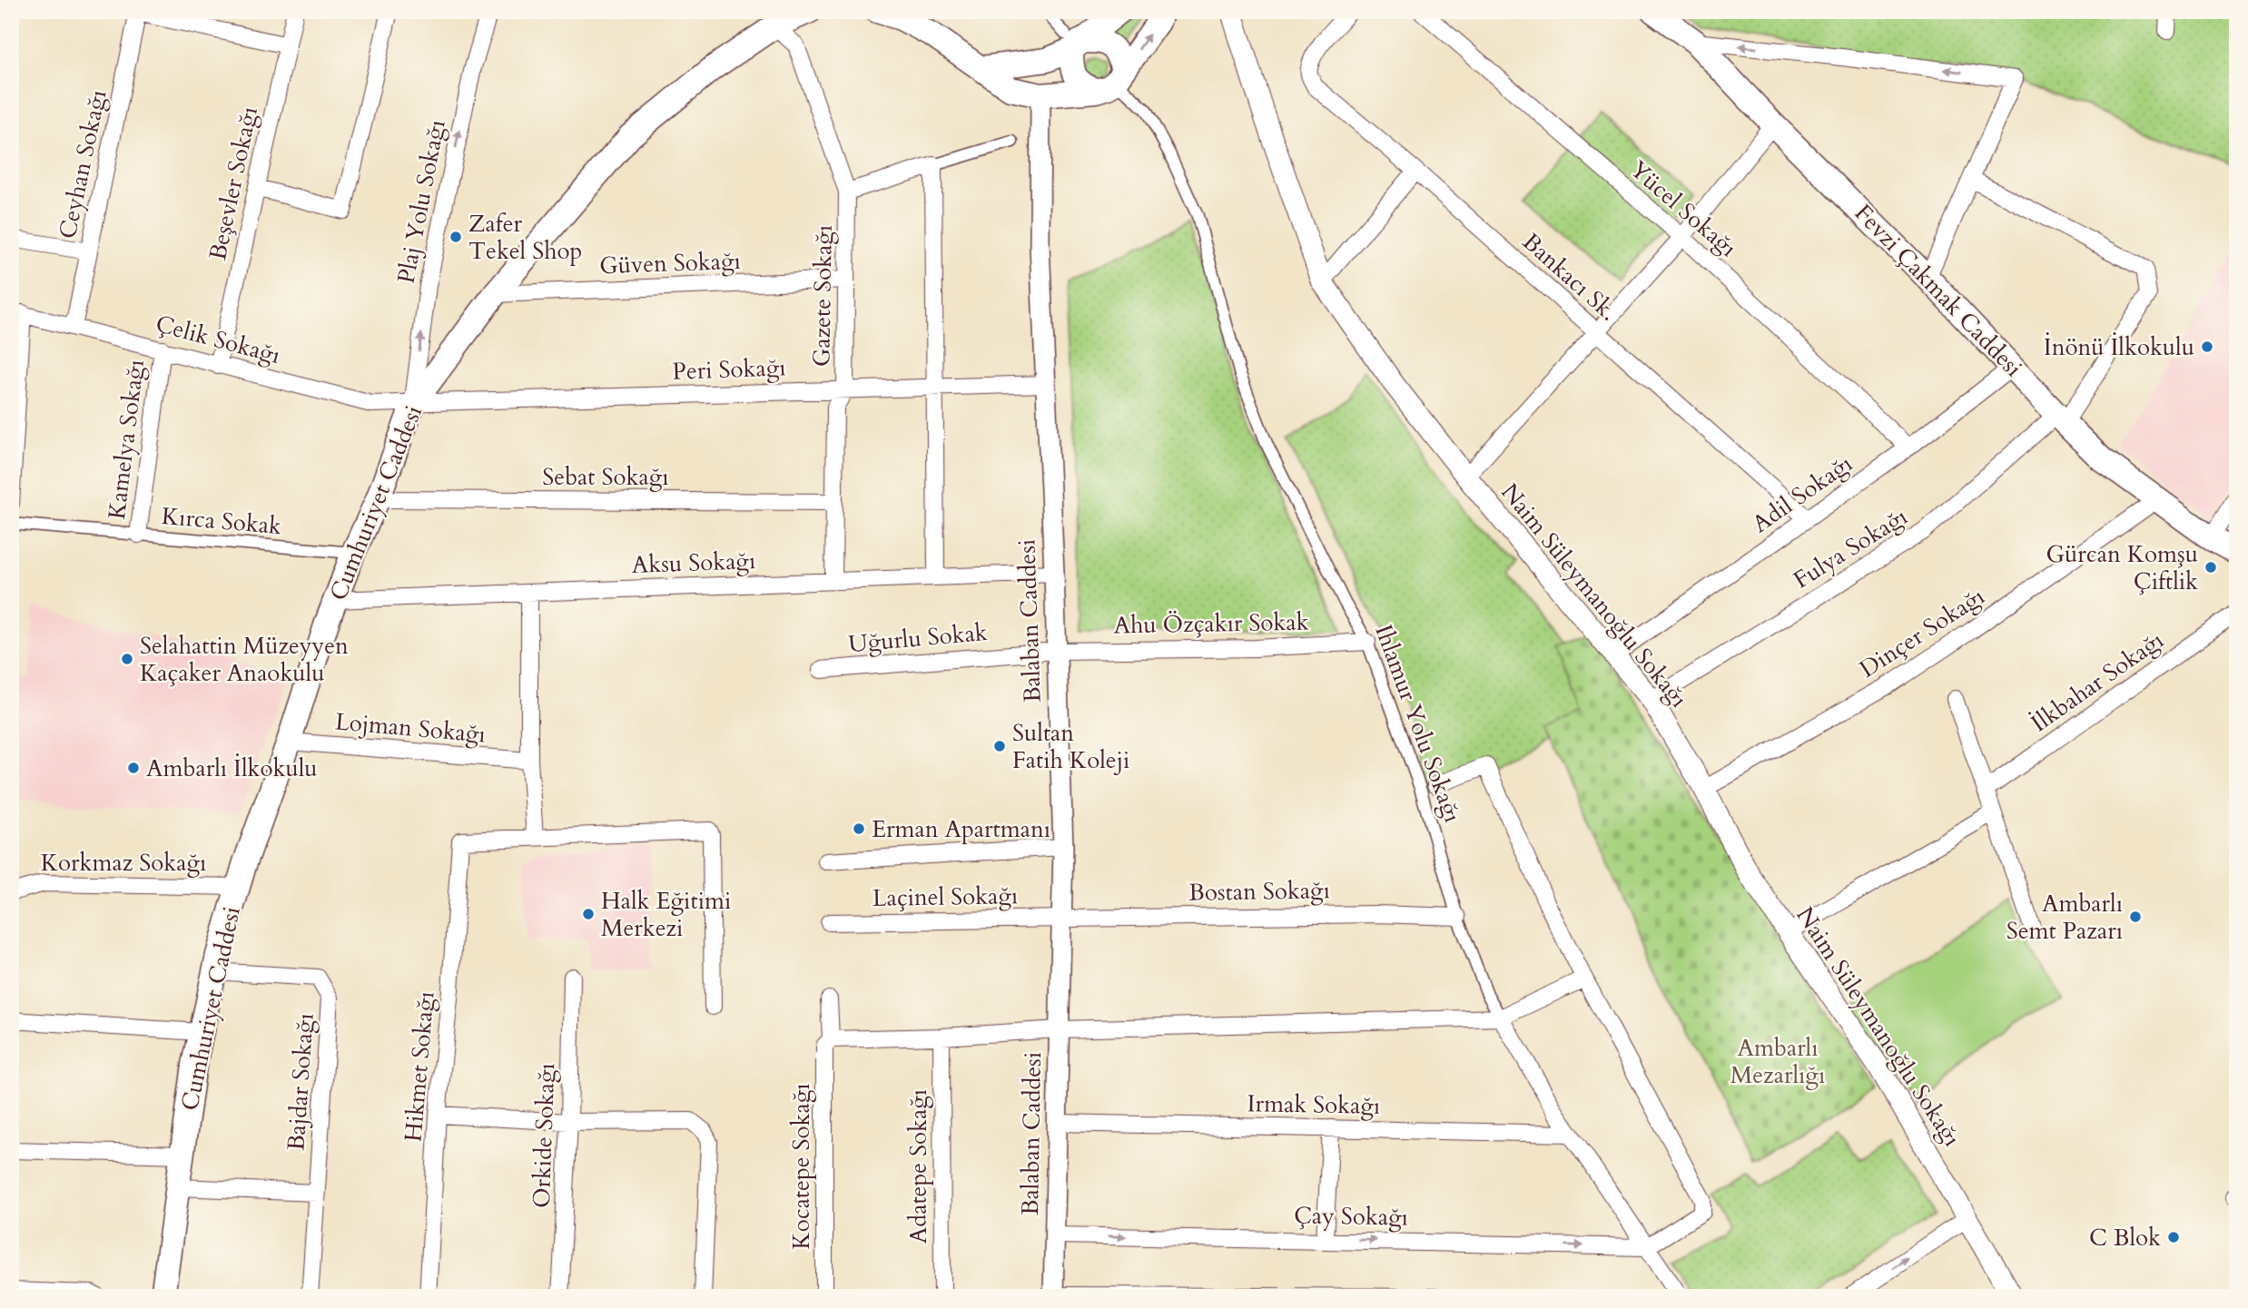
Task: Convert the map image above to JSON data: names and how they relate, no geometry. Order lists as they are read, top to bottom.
{
  "streets": {
    "main road": ["Fevzi Çakmak Caddesi", "Cumhuriyet Caddesi", "Naim Süleymanoğlu Sokağı"],
    "street": [
      "Ceyhan Sokağı",
      "Beşevler Sokağı",
      "Plaj Yolu Sokağı",
      "Yücel Sokağı",
      "Güven Sokağı",
      "Bankacı Sk.",
      "Gazete Sokağı",
      "Çelik Sokağı",
      "Peri Sokağı",
      "Kamelya Sokağı",
      "Sebat Sokağı",
      "Adil Sokağı",
      "Kırca Sokak",
      "Fulya Sokağı",
      "Aksu Sokağı",
      "Balaban Caddesi",
      "Ahu Özçakır Sokak",
      "Dinçer Sokağı",
      "Uğurlu Sokak",
      "İlkbahar Sokağı",
      "Ihlamur Yolu Sokağı",
      "Lojman Sokağı",
      "Korkmaz Sokağı",
      "Bostan Sokağı",
      "Laçinel Sokağı",
      "Hikmet Sokağı",
      "Bajdar Sokağı",
      "Irmak Sokağı",
      "Orkide Sokağı",
      "Kocatepe Sokağı",
      "Adatepe Sokağı",
      "Çay Sokağı"
    ]
  },
  "crossings": [
    ["Ceyhan Sokağı", "Çelik Sokağı"],
    ["Beşevler Sokağı", "Çelik Sokağı"],
    ["Plaj Yolu Sokağı", "Çelik Sokağı"],
    ["Plaj Yolu Sokağı", "Peri Sokağı"],
    ["Plaj Yolu Sokağı", "Cumhuriyet Caddesi"],
    ["Yücel Sokağı", "Adil Sokağı"],
    ["Güven Sokağı", "Gazete Sokağı"],
    ["Güven Sokağı", "Cumhuriyet Caddesi"],
    ["Bankacı Sk.", "Adil Sokağı"],
    ["Fevzi Çakmak Caddesi", "Adil Sokağı"],
    ["Fevzi Çakmak Caddesi", "Fulya Sokağı"],
    ["Fevzi Çakmak Caddesi", "Dinçer Sokağı"],
    ["Gazete Sokağı", "Peri Sokağı"],
    ["Gazete Sokağı", "Sebat Sokağı"],
    ["Gazete Sokağı", "Cumhuriyet Caddesi"],
    ["Gazete Sokağı", "Aksu Sokağı"],
    ["Çelik Sokağı", "Peri Sokağı"],
    ["Çelik Sokağı", "Kamelya Sokağı"],
    ["Çelik Sokağı", "Cumhuriyet Caddesi"],
    ["Peri Sokağı", "Cumhuriyet Caddesi"],
    ["Peri Sokağı", "Balaban Caddesi"],
    ["Kamelya Sokağı", "Kırca Sokak"],
    ["Sebat Sokağı", "Cumhuriyet Caddesi"],
    ["Adil Sokağı", "Naim Süleymanoğlu Sokağı"],
    ["Cumhuriyet Caddesi", "Kırca Sokak"],
    ["Cumhuriyet Caddesi", "Aksu Sokağı"],
    ["Cumhuriyet Caddesi", "Lojman Sokağı"],
    ["Cumhuriyet Caddesi", "Korkmaz Sokağı"],
    ["Cumhuriyet Caddesi", "Bajdar Sokağı"],
    ["Fulya Sokağı", "Naim Süleymanoğlu Sokağı"],
    ["Aksu Sokağı", "Balaban Caddesi"],
    ["Naim Süleymanoğlu Sokağı", "Dinçer Sokağı"],
    ["Balaban Caddesi", "Ahu Özçakır Sokak"],
    ["Balaban Caddesi", "Uğurlu Sokak"],
    ["Balaban Caddesi", "Bostan Sokağı"],
    ["Balaban Caddesi", "Laçinel Sokağı"],
    ["Balaban Caddesi", "Irmak Sokağı"],
    ["Balaban Caddesi", "Çay Sokağı"],
    ["Ahu Özçakır Sokak", "Uğurlu Sokak"],
    ["Ahu Özçakır Sokak", "Ihlamur Yolu Sokağı"],
    ["Ihlamur Yolu Sokağı", "Bostan Sokağı"],
    ["Ihlamur Yolu Sokağı", "Irmak Sokağı"],
    ["Ihlamur Yolu Sokağı", "Çay Sokağı"],
    ["Bostan Sokağı", "Laçinel Sokağı"]
  ],
  "one_way": ["Plaj Yolu Sokağı"],
  "parks": ["Ambarlı Mezarlığı"],
  "places": [
    "Zafer Tekel Shop",
    "İnönü İlkokulu",
    "Gürcan Komşu Çiftlik",
    "Selahattin Müzeyyen Kaçaker Anaokulu",
    "Sultan Fatih Koleji",
    "Ambarlı İlkokulu",
    "Erman Apartmanı",
    "Halk Eğitimi Merkezi",
    "Ambarlı Semt Pazarı",
    "C Blok"
  ]
}
